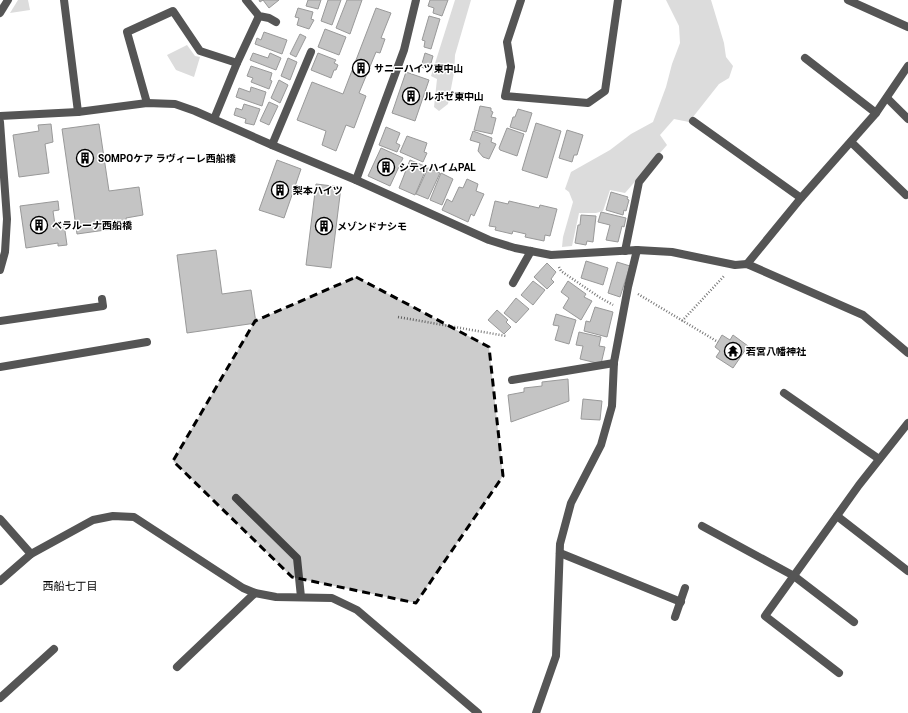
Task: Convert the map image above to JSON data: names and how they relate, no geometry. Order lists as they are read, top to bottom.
{
  "districts": ["西船七丁目"],
  "places": {
    "building": [
      "サニーハイツ東中山",
      "ルポゼ東中山",
      "SOMPOケア ラヴィーレ西船橋",
      "シティハイムPAL",
      "梨本ハイツ",
      "ベラルーナ西船橋",
      "メゾンドナシモ"
    ],
    "temple": ["若宮八幡神社"]
  }
}
